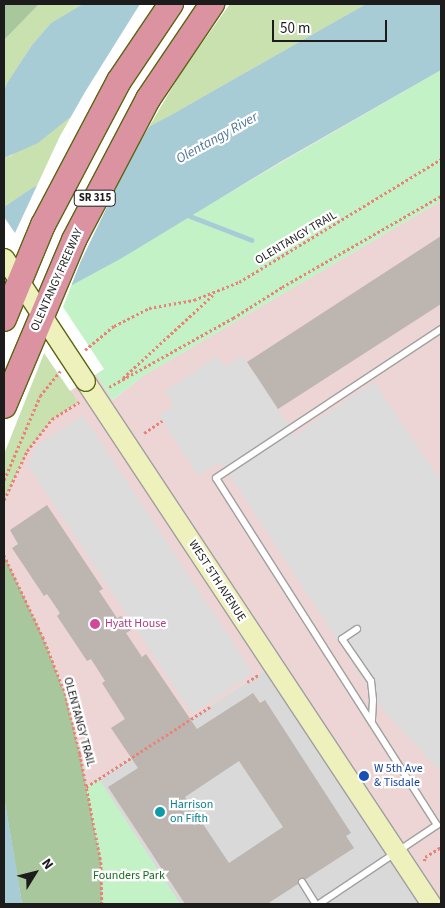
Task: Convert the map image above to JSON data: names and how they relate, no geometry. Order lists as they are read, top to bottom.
{
  "streets": {
    "highway": ["SR 315", "OLENTANGY FREEWAY"],
    "main road": ["WEST 5TH AVENUE"],
    "path": ["OLENTANGY TRAIL"]
  },
  "water": ["Olentangy River"],
  "parks": ["Founders Park"],
  "places": ["Hyatt House", "W 5th Ave & Tisdale", "Harrison on Fifth"],
  "scale_bar": "50 m",
  "north": "top right"
}
